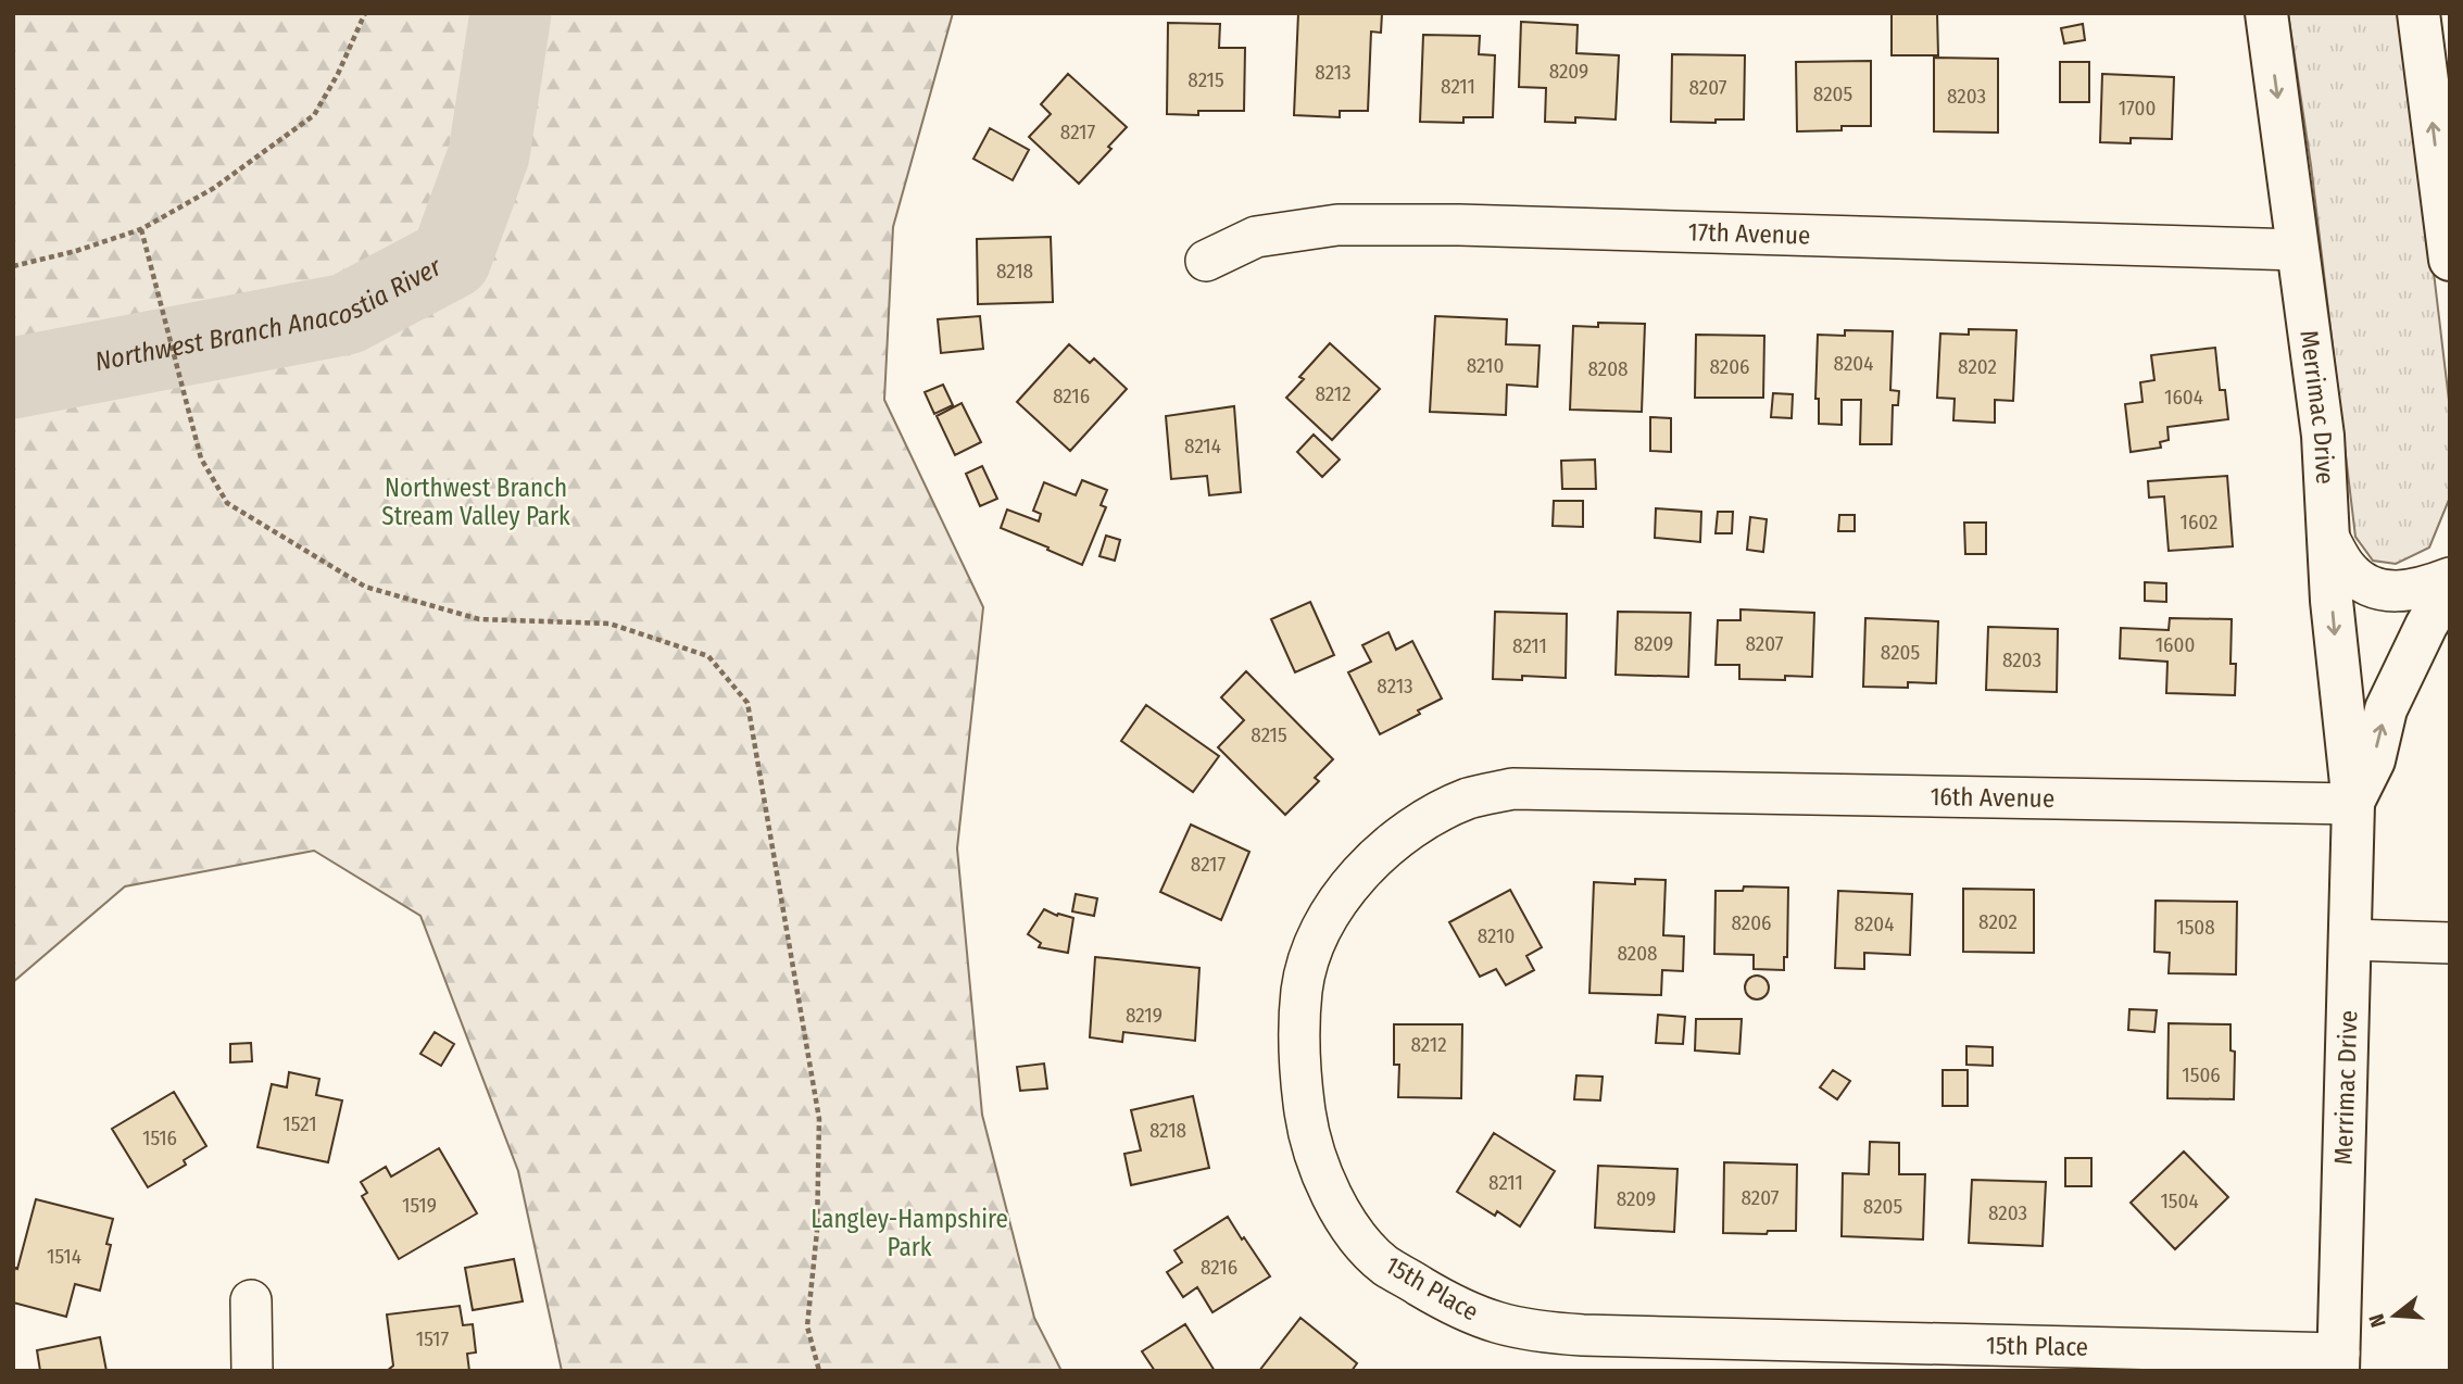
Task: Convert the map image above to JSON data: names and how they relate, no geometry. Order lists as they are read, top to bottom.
{
  "streets": {
    "street": [
      "17th Avenue",
      "Merrimac Drive",
      "16th Avenue",
      "15th Place"
    ]
  },
  "crossings": [
    ["17th Avenue", "Merrimac Drive"],
    ["Merrimac Drive", "16th Avenue"],
    ["Merrimac Drive", "15th Place"],
    ["16th Avenue", "15th Place"]
  ],
  "water": ["Northwest Branch Anacostia River"],
  "parks": ["Northwest Branch Stream Valley Park", "Langley-Hampshire Park"],
  "house_numbers": [
    "8209",
    "8213",
    "8215",
    "8211",
    "8207",
    "8205",
    "8203",
    "1700",
    "8217",
    "8218",
    "8204",
    "8210",
    "8206",
    "8202",
    "8208",
    "8212",
    "8216",
    "1604",
    "8214",
    "1602",
    "8209",
    "8207",
    "1600",
    "8211",
    "8205",
    "8203",
    "8213",
    "8215",
    "8217",
    "8202",
    "8206",
    "8204",
    "1508",
    "8210",
    "8208",
    "8219",
    "8212",
    "1506",
    "1521",
    "8218",
    "1516",
    "8211",
    "8207",
    "8209",
    "1504",
    "1519",
    "8205",
    "8203",
    "1514",
    "8216",
    "1517"
  ],
  "north": "left"
}
